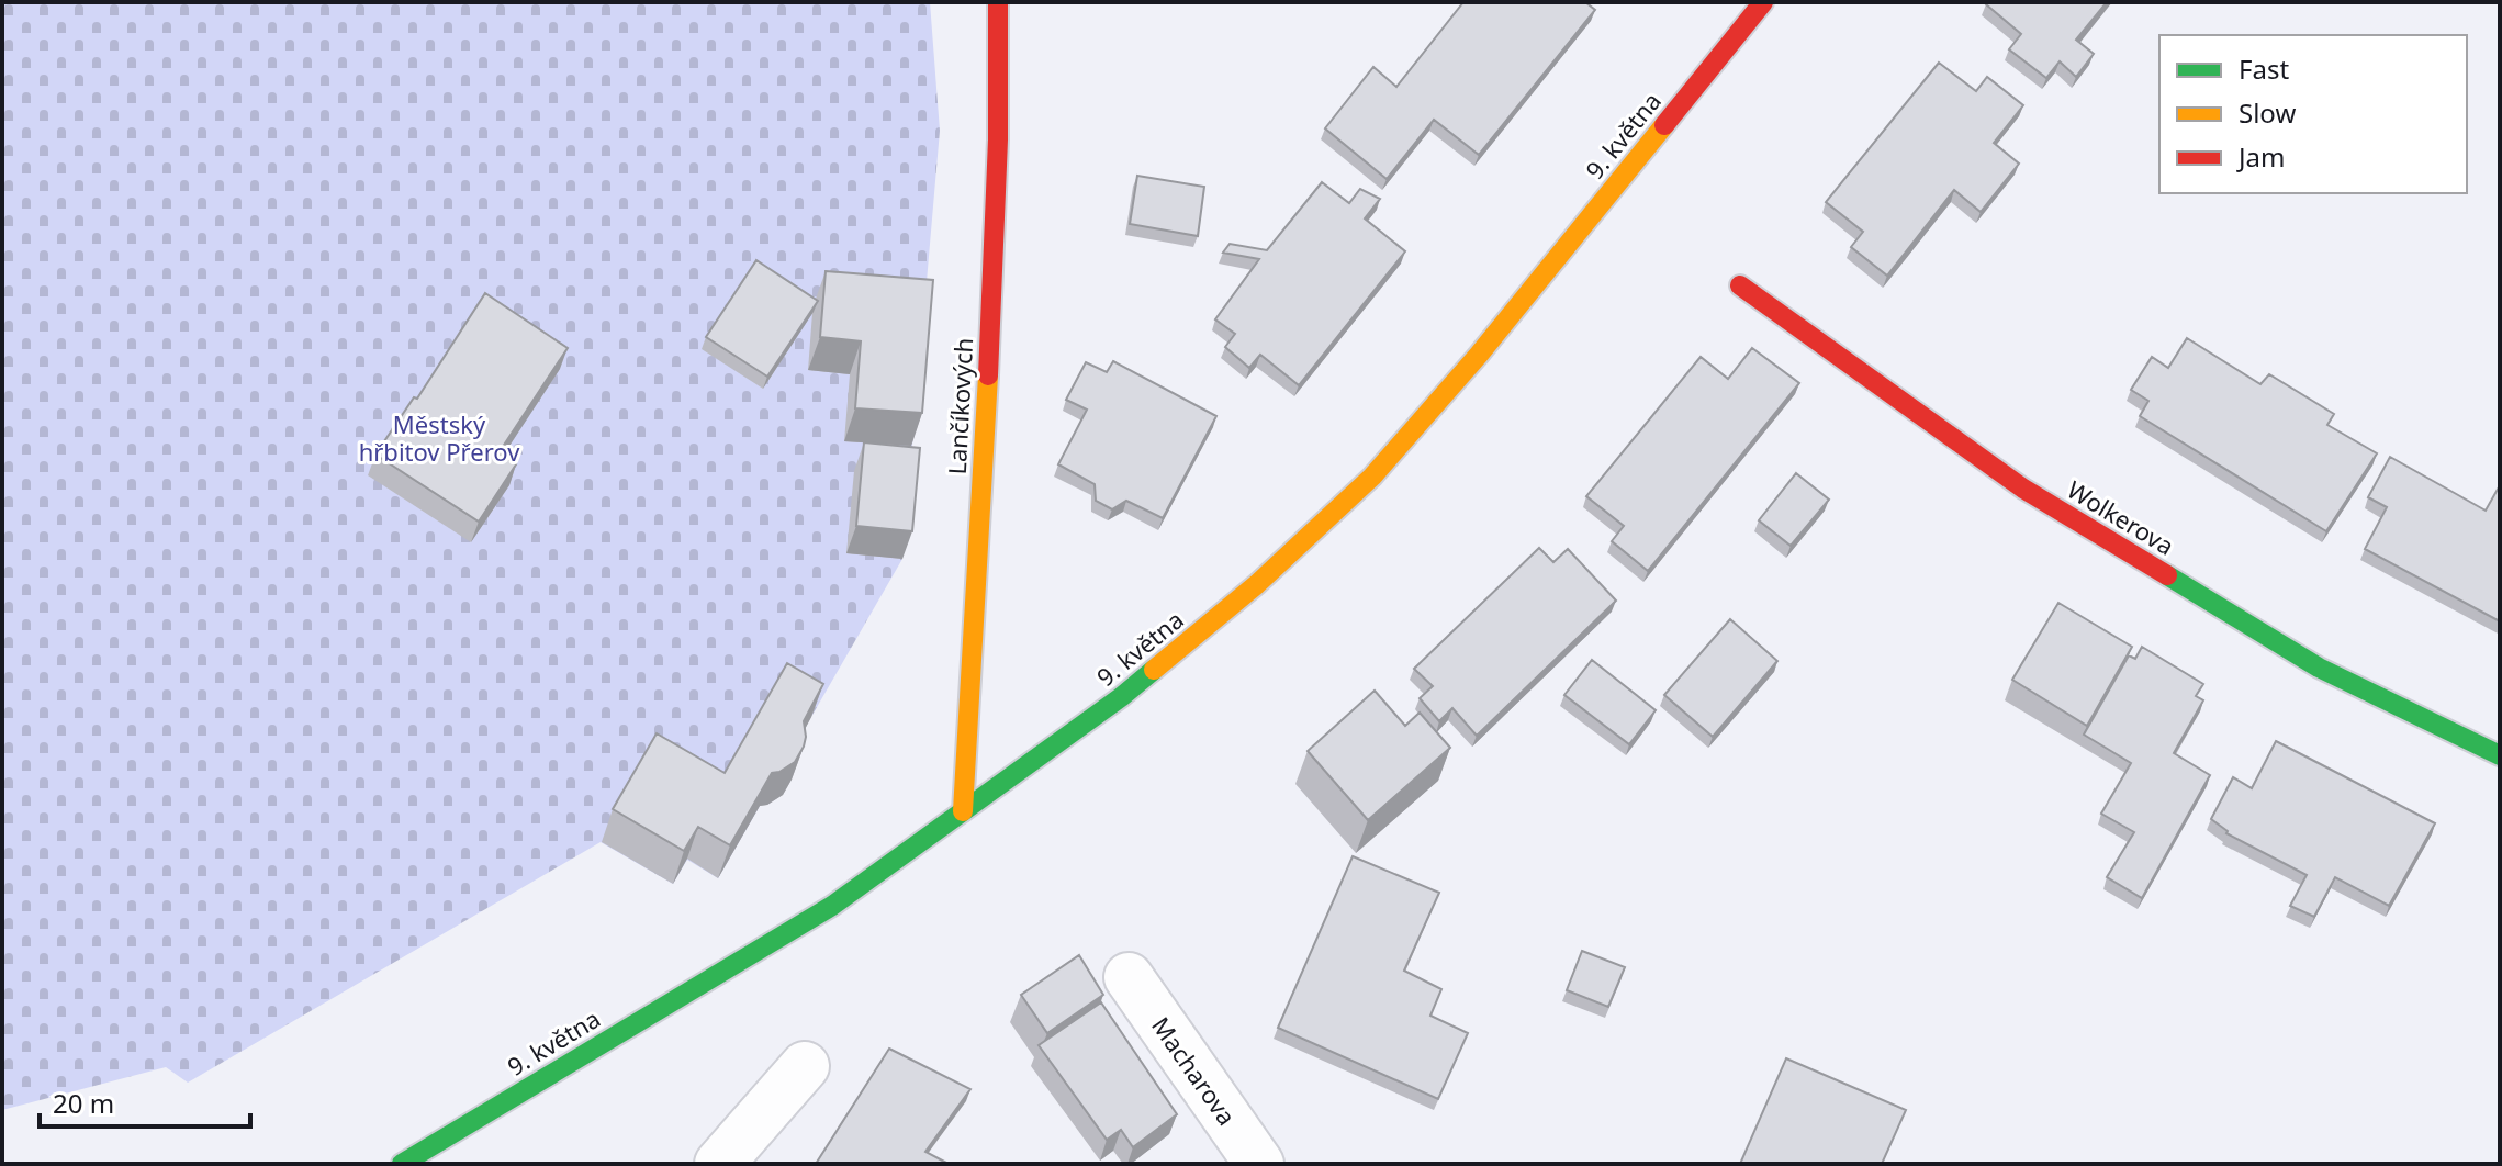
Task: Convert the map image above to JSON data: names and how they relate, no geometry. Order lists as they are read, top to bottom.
{
  "streets": {
    "main road": ["9. května", "Lančíkových", "Wolkerova"],
    "street": ["Macharova"]
  },
  "crossings": [
    ["9. května", "Lančíkových"]
  ],
  "parks": ["Městský hřbitov Přerov"],
  "legend": ["Fast", "Slow", "Jam"],
  "scale_bar": "20 m"
}
